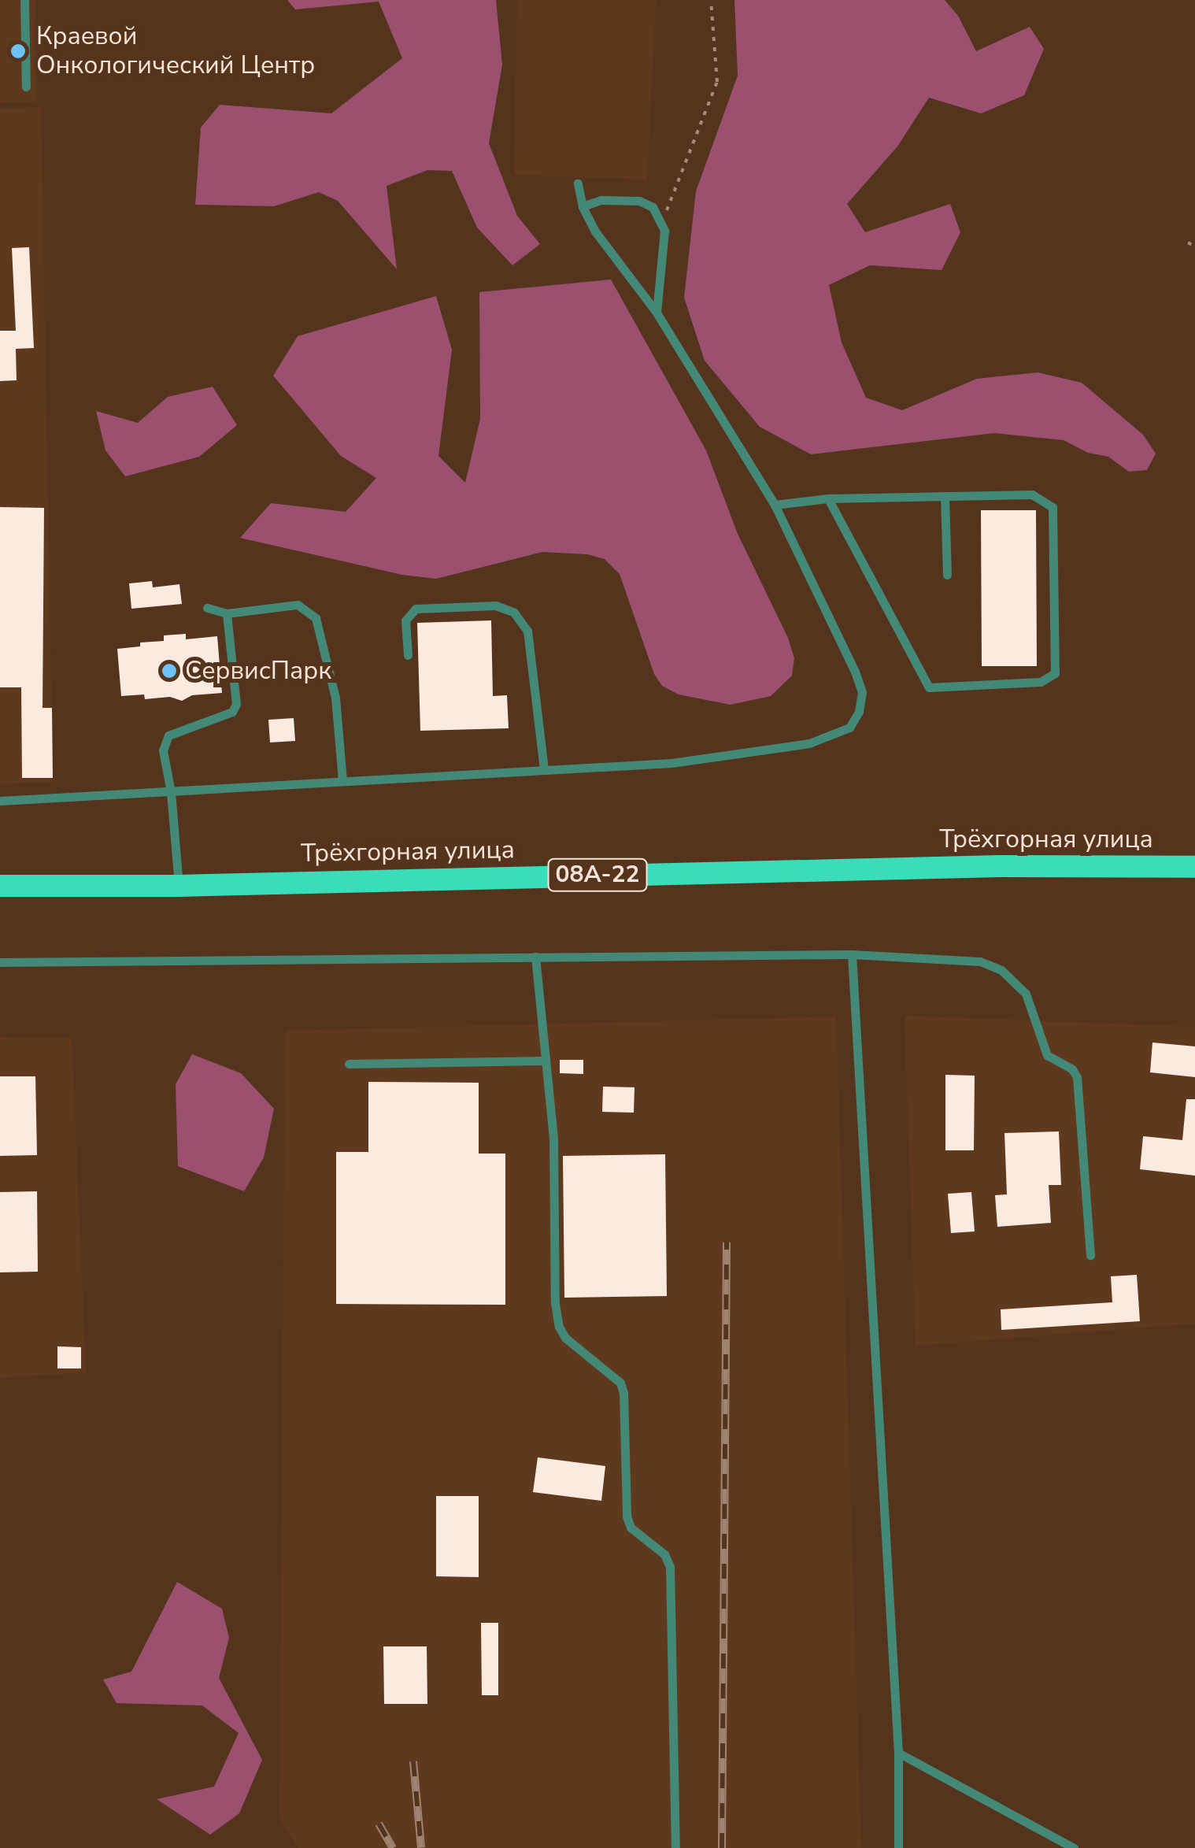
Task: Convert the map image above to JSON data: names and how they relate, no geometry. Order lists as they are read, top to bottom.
{
  "streets": {
    "highway": ["Трёхгорная улица", "08А-22"]
  },
  "places": ["Краевой Онкологический Центр", "СервисПарк"]
}
